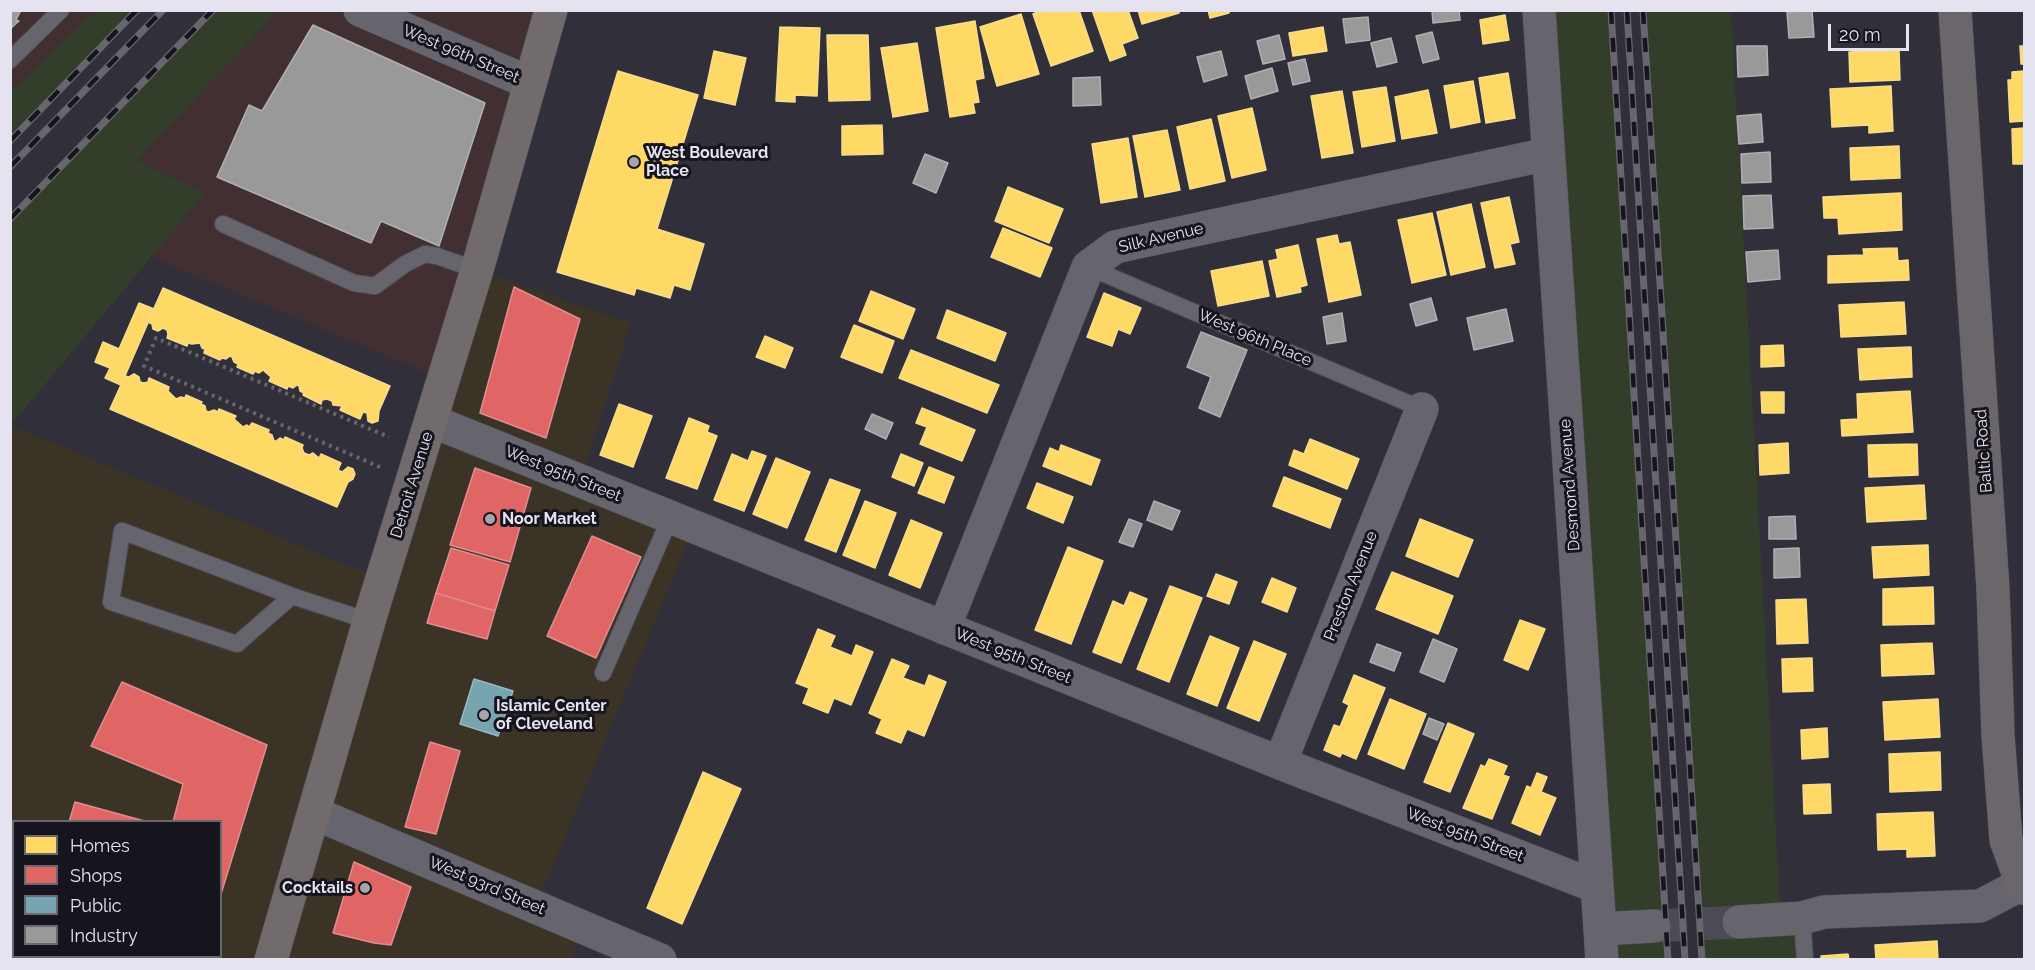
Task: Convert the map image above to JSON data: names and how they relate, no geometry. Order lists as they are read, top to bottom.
{
  "streets": {
    "main road": ["Detroit Avenue"],
    "street": [
      "West 96th Street",
      "Silk Avenue",
      "Baltic Road",
      "West 95th Street",
      "Desmond Avenue",
      "Preston Avenue",
      "West 93rd Street"
    ],
    "lane": ["West 96th Place"]
  },
  "crossings": [
    ["West 96th Street", "Detroit Avenue"],
    ["Silk Avenue", "West 96th Place"],
    ["Silk Avenue", "Desmond Avenue"],
    ["West 96th Place", "Preston Avenue"],
    ["West 95th Street", "Detroit Avenue"],
    ["West 95th Street", "Desmond Avenue"],
    ["West 95th Street", "Preston Avenue"],
    ["Detroit Avenue", "West 93rd Street"]
  ],
  "places": [
    "West Boulevard Place",
    "Noor Market",
    "Islamic Center of Cleveland",
    "Cocktails"
  ],
  "legend": [
    "Homes",
    "Shops",
    "Public",
    "Industry"
  ],
  "scale_bar": "20 m"
}
